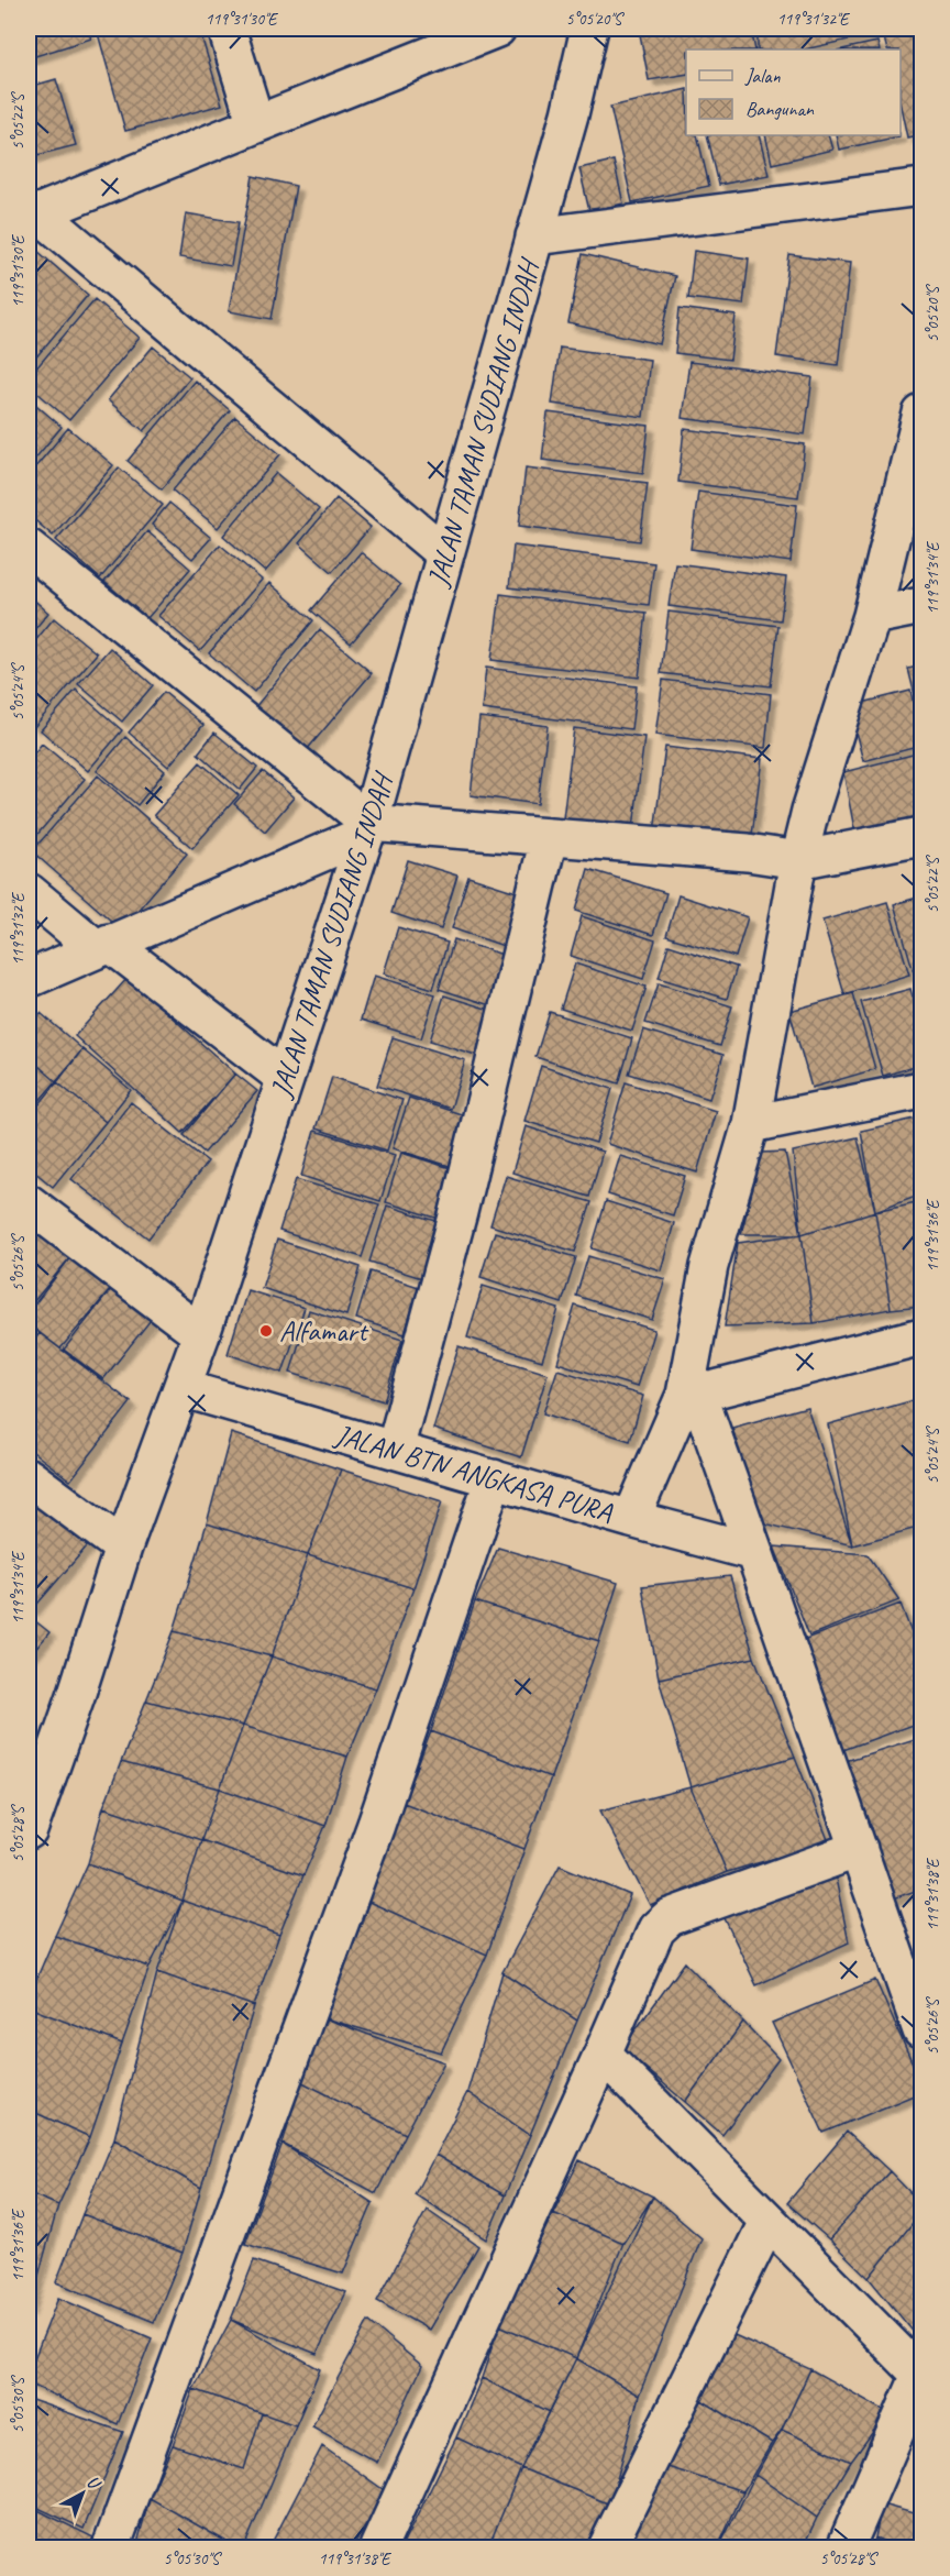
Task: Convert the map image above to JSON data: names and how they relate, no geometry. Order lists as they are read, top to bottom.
{
  "streets": {
    "street": ["JALAN TAMAN SUDIANG INDAH", "JALAN BTN ANGKASA PURA"]
  },
  "crossings": [
    ["JALAN TAMAN SUDIANG INDAH", "JALAN BTN ANGKASA PURA"]
  ],
  "places": ["Alfamart"],
  "legend": ["Jalan", "Bangunan"],
  "north": "top right",
  "coordinates": [
    "119°31'30\"E",
    "5°05'20\"S",
    "119°31'32\"E",
    "5°05'22\"S",
    "119°31'34\"E",
    "5°05'24\"S",
    "119°31'36\"E",
    "5°05'26\"S",
    "5°05'28\"S",
    "119°31'38\"E",
    "5°05'30\"S"
  ]
}
